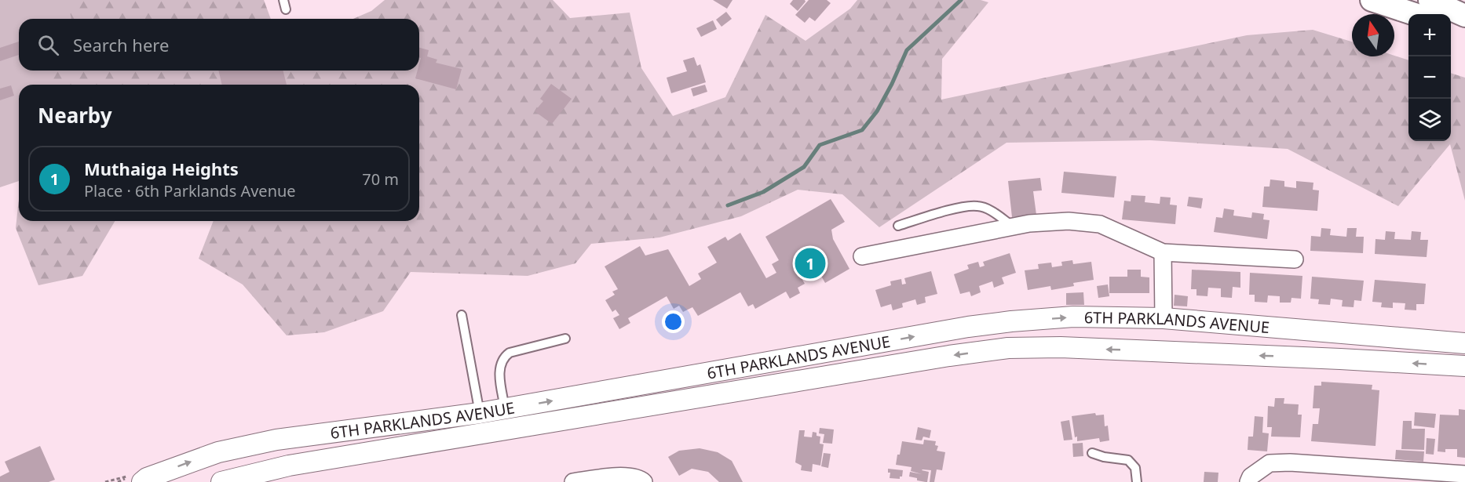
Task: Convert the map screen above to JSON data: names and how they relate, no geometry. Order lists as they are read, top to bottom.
{
  "streets": {
    "street": ["6TH PARKLANDS AVENUE"]
  },
  "north": "top",
  "page": {
    "map_buttons": ["+", "−"],
    "search": "Search here",
    "heading": "Nearby",
    "list": [
      {
        "mark": "1",
        "name": "Muthaiga Heights",
        "note": "Place · 6th Parklands Avenue",
        "value": "70 m"
      }
    ],
    "pins": "1"
  }
}
